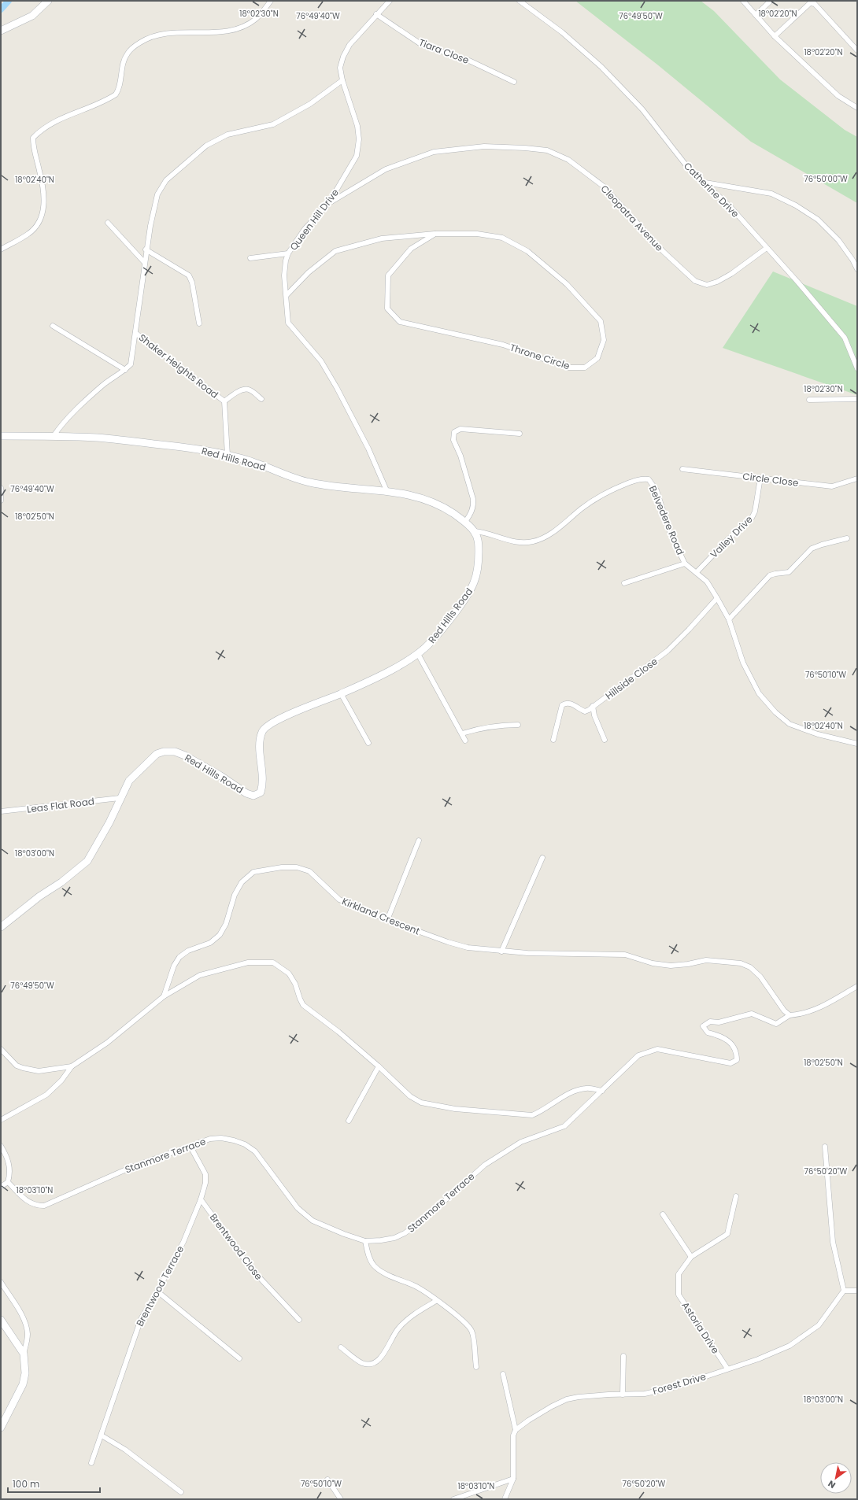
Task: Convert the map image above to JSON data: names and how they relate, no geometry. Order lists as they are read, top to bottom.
{
  "streets": {
    "main road": ["Red Hills Road"],
    "street": [
      "Tiara Close",
      "Catherine Drive",
      "Cleopatra Avenue",
      "Queen Hill Drive",
      "Throne Circle",
      "Shaker Heights Road",
      "Circle Close",
      "Belvedere Road",
      "Valley Drive",
      "Hillside Close",
      "Leas Flat Road",
      "Kirkland Crescent",
      "Stanmore Terrace",
      "Brentwood Close",
      "Brentwood Terrace",
      "Astoria Drive",
      "Forest Drive"
    ]
  },
  "crossings": [
    ["Tiara Close", "Queen Hill Drive"],
    ["Catherine Drive", "Cleopatra Avenue"],
    ["Cleopatra Avenue", "Queen Hill Drive"],
    ["Queen Hill Drive", "Throne Circle"],
    ["Queen Hill Drive", "Red Hills Road"],
    ["Shaker Heights Road", "Red Hills Road"],
    ["Red Hills Road", "Belvedere Road"],
    ["Red Hills Road", "Leas Flat Road"],
    ["Circle Close", "Valley Drive"],
    ["Belvedere Road", "Valley Drive"],
    ["Belvedere Road", "Hillside Close"],
    ["Kirkland Crescent", "Stanmore Terrace"],
    ["Stanmore Terrace", "Brentwood Terrace"],
    ["Brentwood Close", "Brentwood Terrace"],
    ["Astoria Drive", "Forest Drive"]
  ],
  "scale_bar": "100 m",
  "north": "bottom left",
  "coordinates": [
    "18°02'30\"N",
    "18°02'20\"N",
    "76°49'40\"W",
    "76°49'50\"W",
    "76°50'00\"W",
    "18°02'40\"N",
    "18°02'50\"N",
    "76°50'10\"W",
    "18°03'00\"N",
    "76°50'20\"W",
    "18°03'10\"N"
  ]
}
